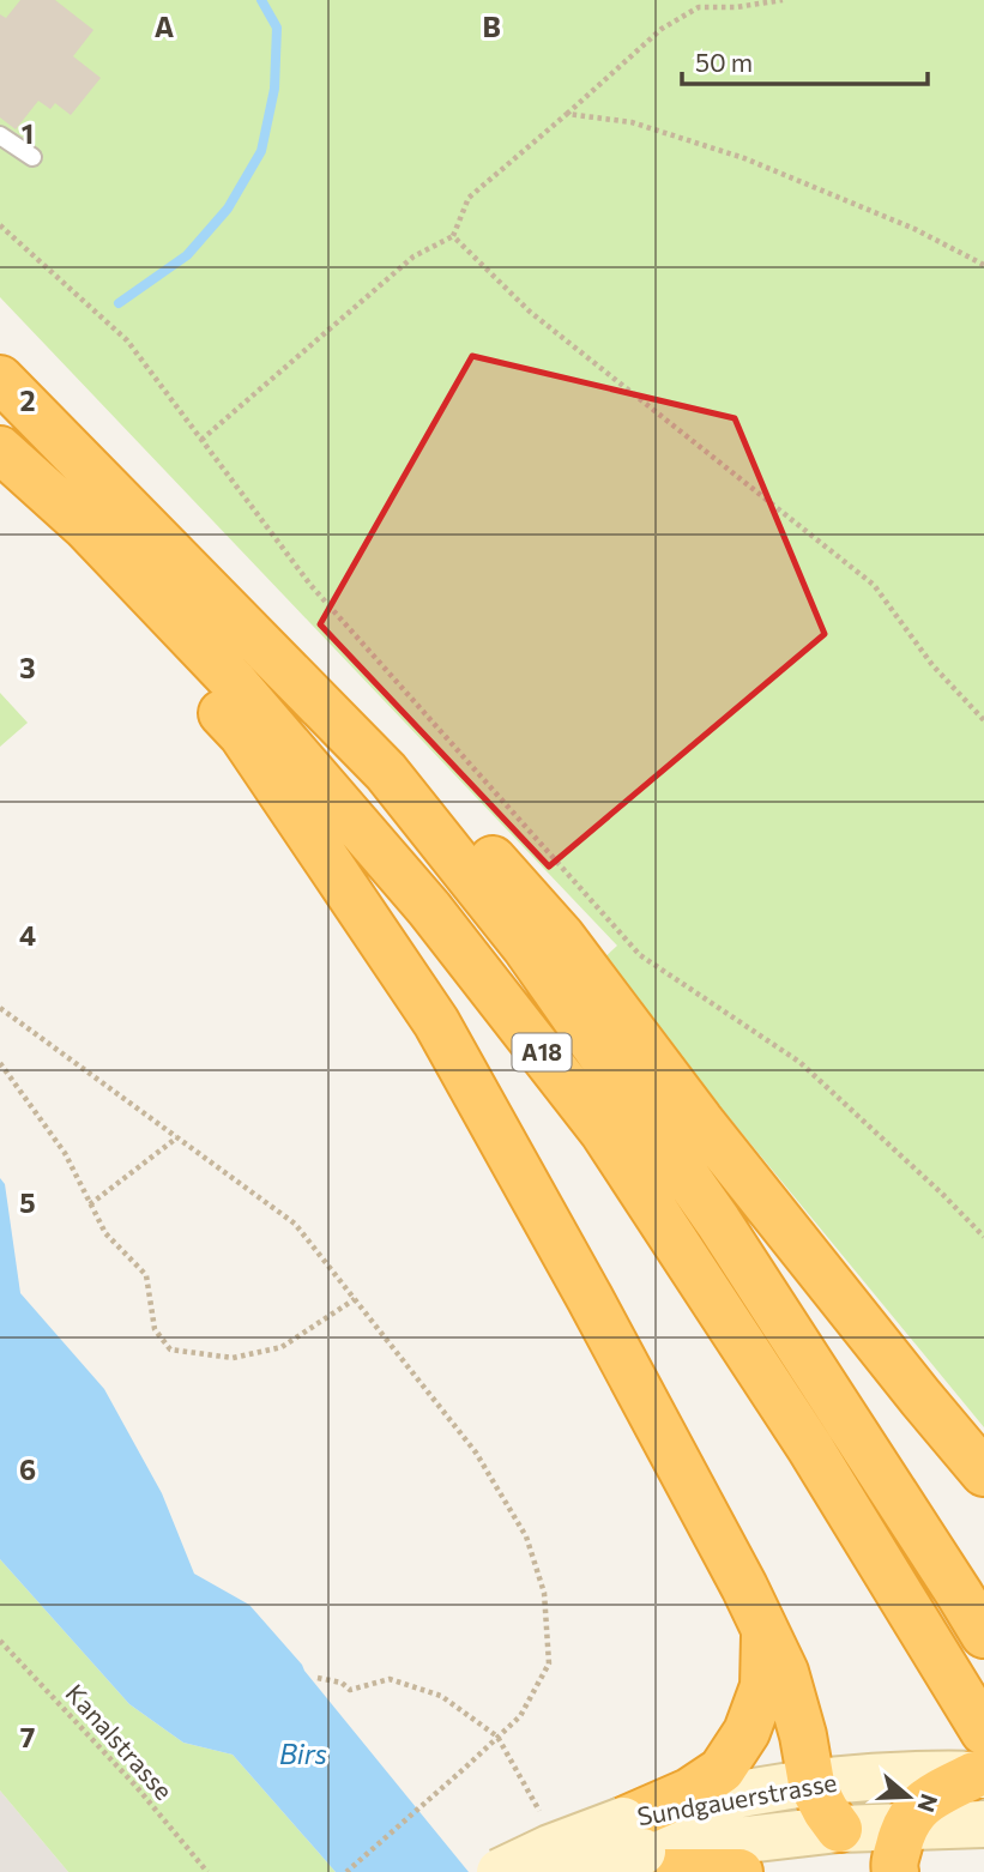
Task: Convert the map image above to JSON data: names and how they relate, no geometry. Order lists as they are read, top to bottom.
{
  "streets": {
    "highway": ["A18"],
    "main road": ["Sundgauerstrasse"],
    "path": ["Kanalstrasse"]
  },
  "crossings": [
    ["A18", "Sundgauerstrasse"]
  ],
  "water": ["Birs"],
  "scale_bar": "50 m",
  "north": "right",
  "grid": {
    "columns": ["A", "B"],
    "rows": [
      "1",
      "2",
      "3",
      "4",
      "5",
      "6",
      "7"
    ]
  }
}
